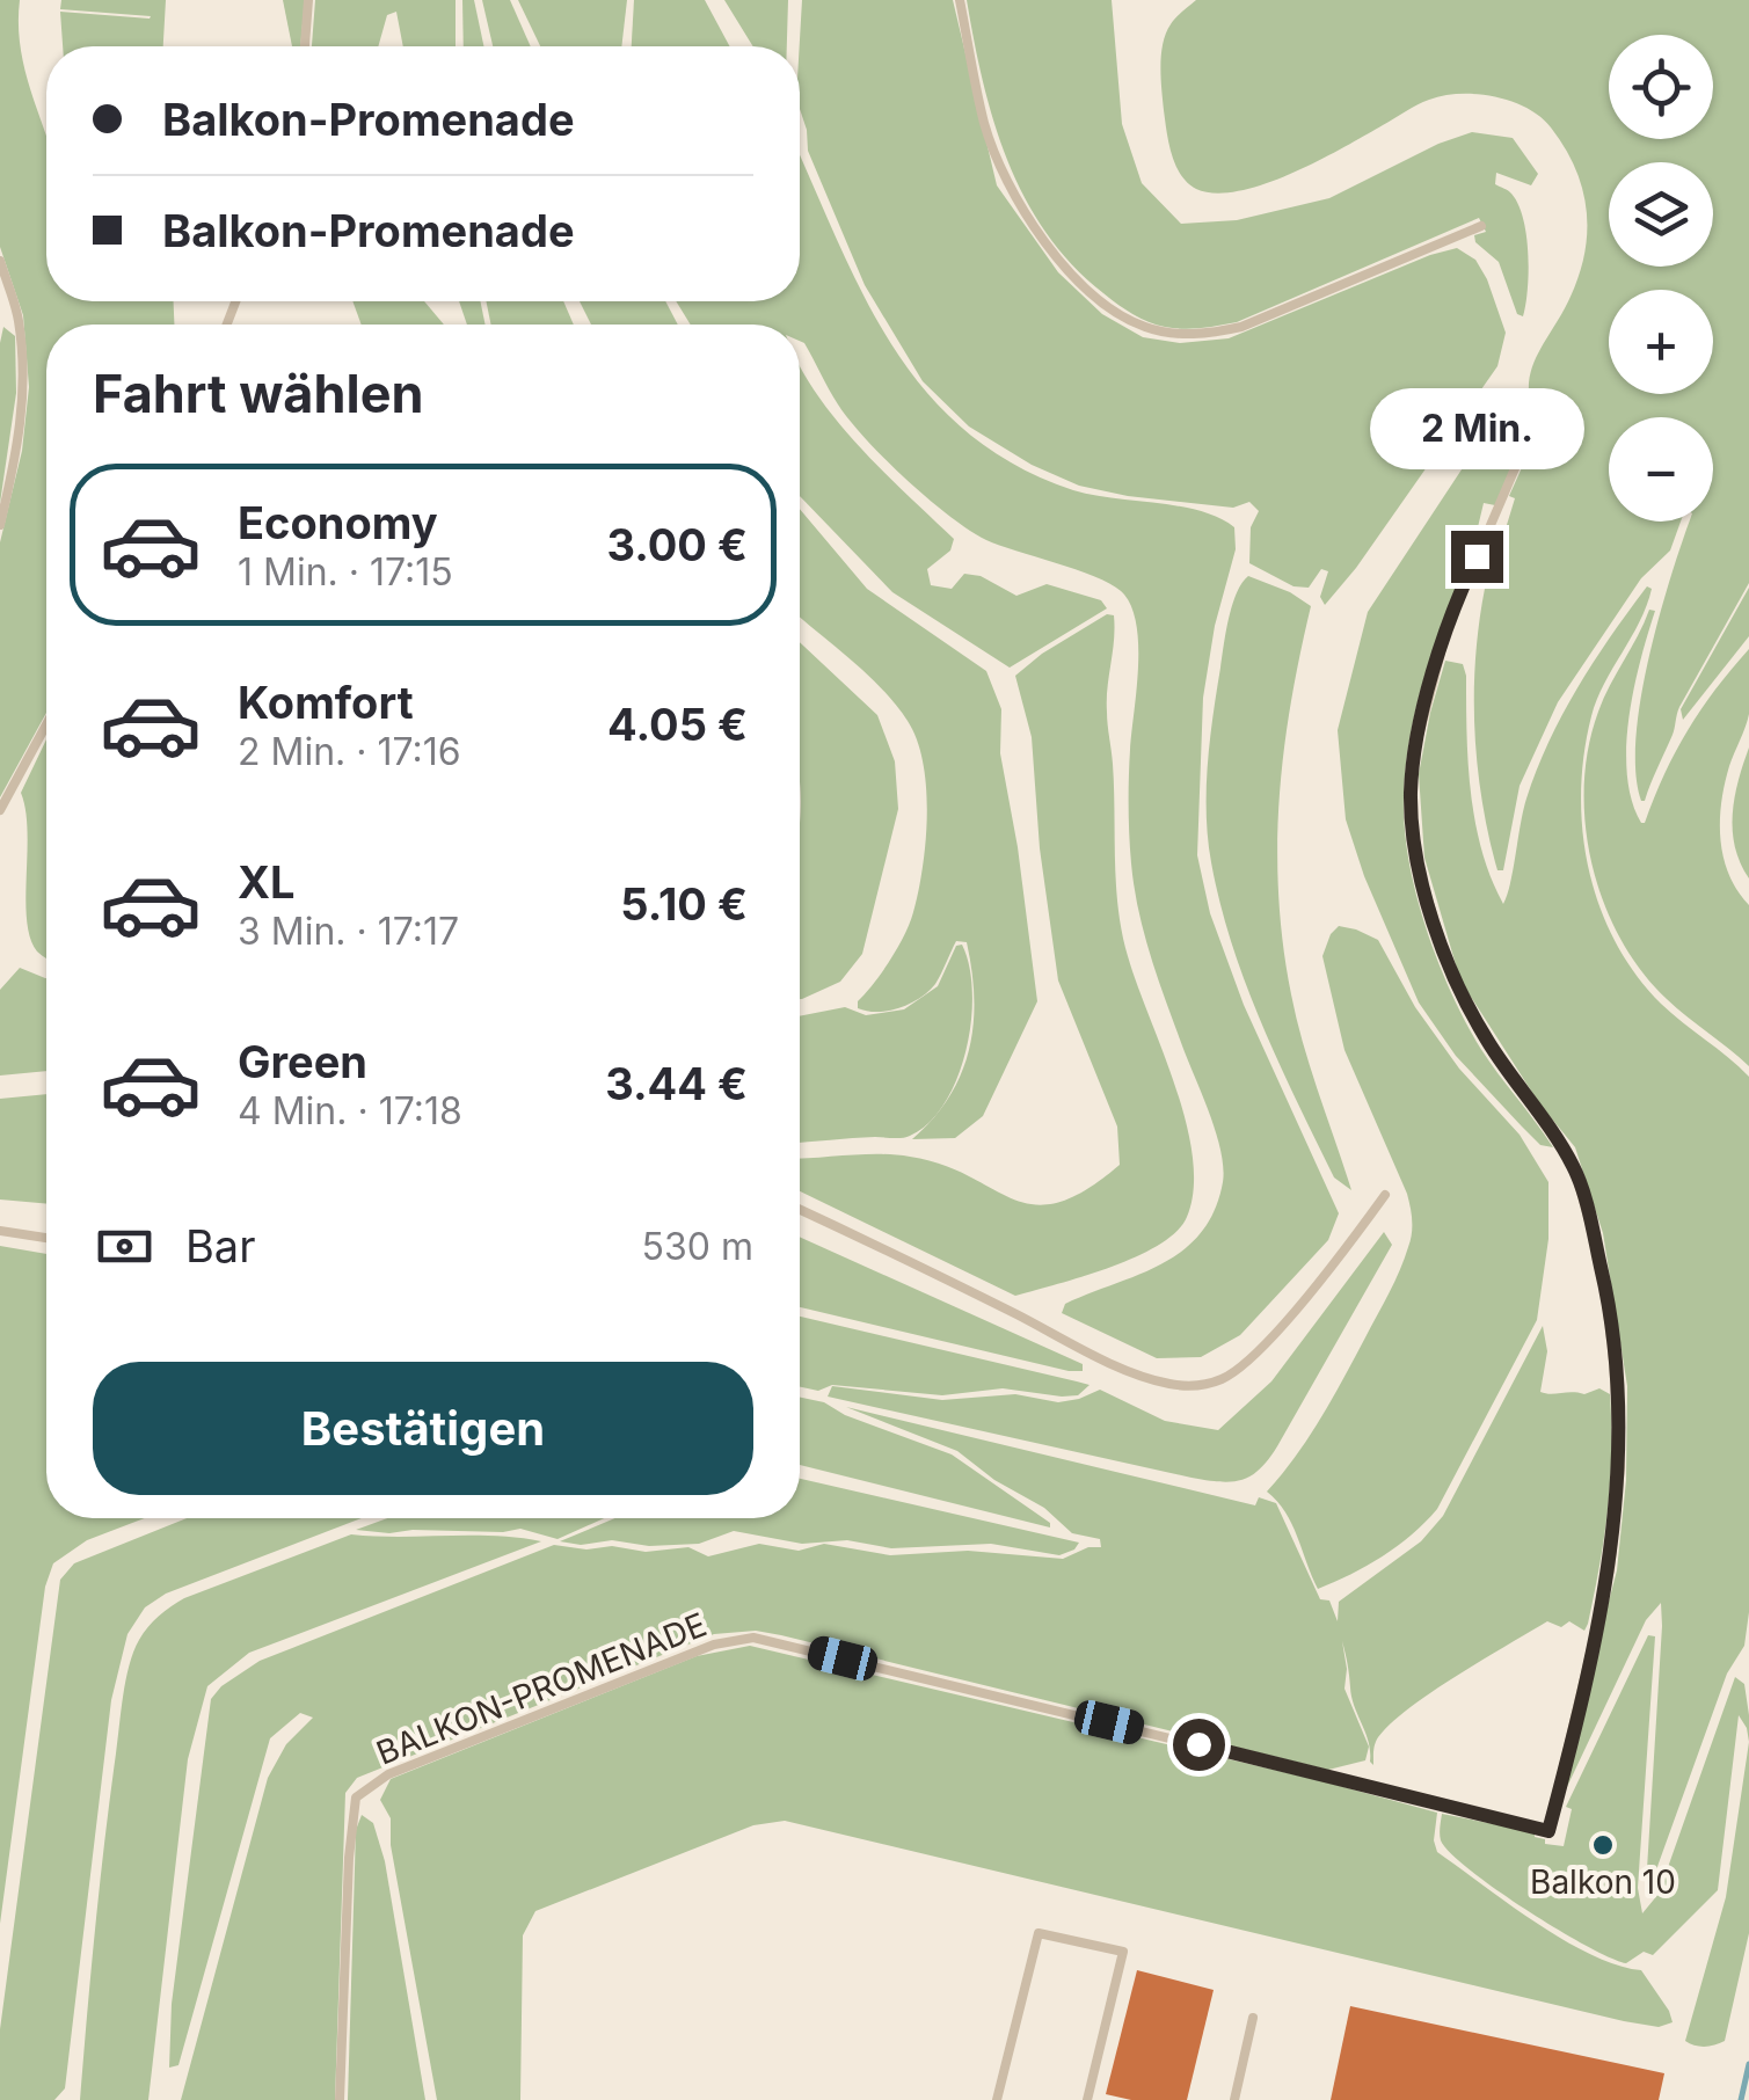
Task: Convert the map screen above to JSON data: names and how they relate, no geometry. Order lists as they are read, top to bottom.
{
  "streets": {
    "lane": ["BALKON-PROMENADE"]
  },
  "places": ["Balkon 10"],
  "page": {
    "map_buttons": ["+", "−"],
    "banner": ["Balkon-Promenade", "Balkon-Promenade"],
    "heading": "Fahrt wählen",
    "bubble": "2 Min.",
    "list": [
      {
        "name": "Economy",
        "note": "1 Min. · 17:15",
        "value": "3.00 €"
      },
      {
        "name": "Komfort",
        "note": "2 Min. · 17:16",
        "value": "4.05 €"
      },
      {
        "name": "XL",
        "note": "3 Min. · 17:17",
        "value": "5.10 €"
      },
      {
        "name": "Green",
        "note": "4 Min. · 17:18",
        "value": "3.44 €"
      }
    ],
    "pay": ["Bar", "530 m"],
    "buttons": "Bestätigen"
  }
}
